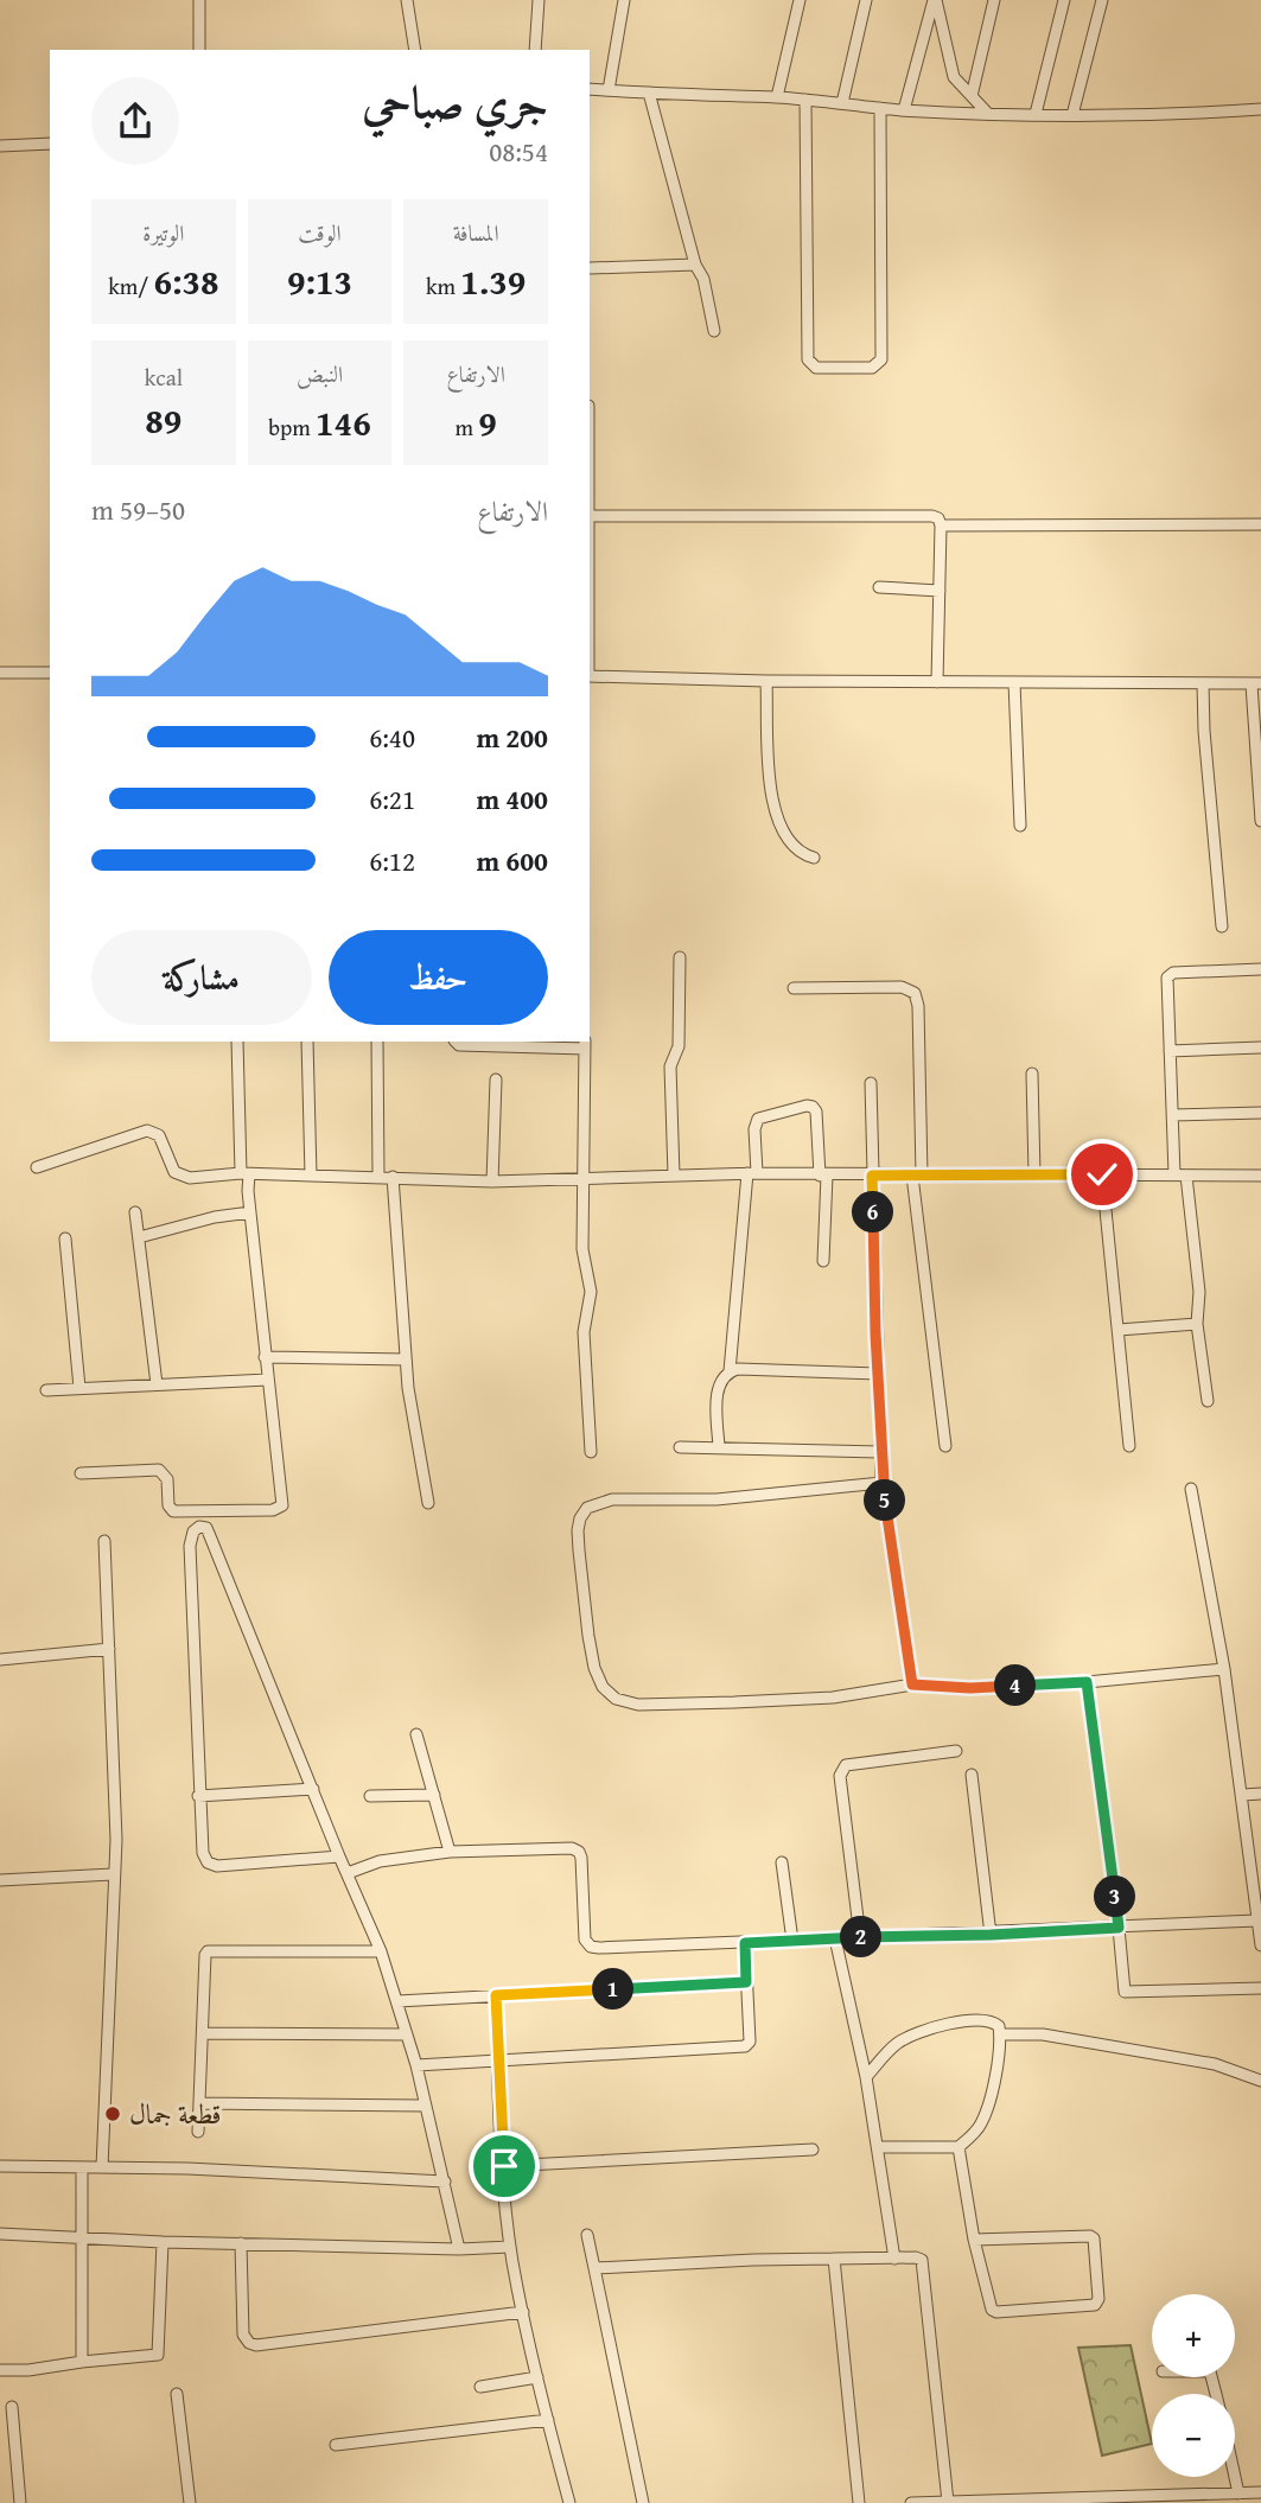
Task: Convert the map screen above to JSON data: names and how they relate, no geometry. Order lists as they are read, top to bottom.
{
  "places": ["قطعة جمال"],
  "page": {
    "heading": ["جري صباحي", "08:54"],
    "stats": [
      ["المسافة", "1.39 km"],
      ["الوقت", "9:13"],
      ["الوتيرة", "6:38 /km"],
      ["الارتفاع", "9 m"],
      ["النبض", "146 bpm"],
      ["kcal", "89"]
    ],
    "chart": ["الارتفاع", "50–59 m"],
    "list": [
      {
        "name": "200 m",
        "note": "6:40"
      },
      {
        "name": "400 m",
        "note": "6:21"
      },
      {
        "name": "600 m",
        "note": "6:12"
      }
    ],
    "buttons": ["حفظ", "مشاركة"],
    "pins": [
      "6",
      "5",
      "4",
      "3",
      "2",
      "1"
    ],
    "map_buttons": ["+", "−"]
  }
}
